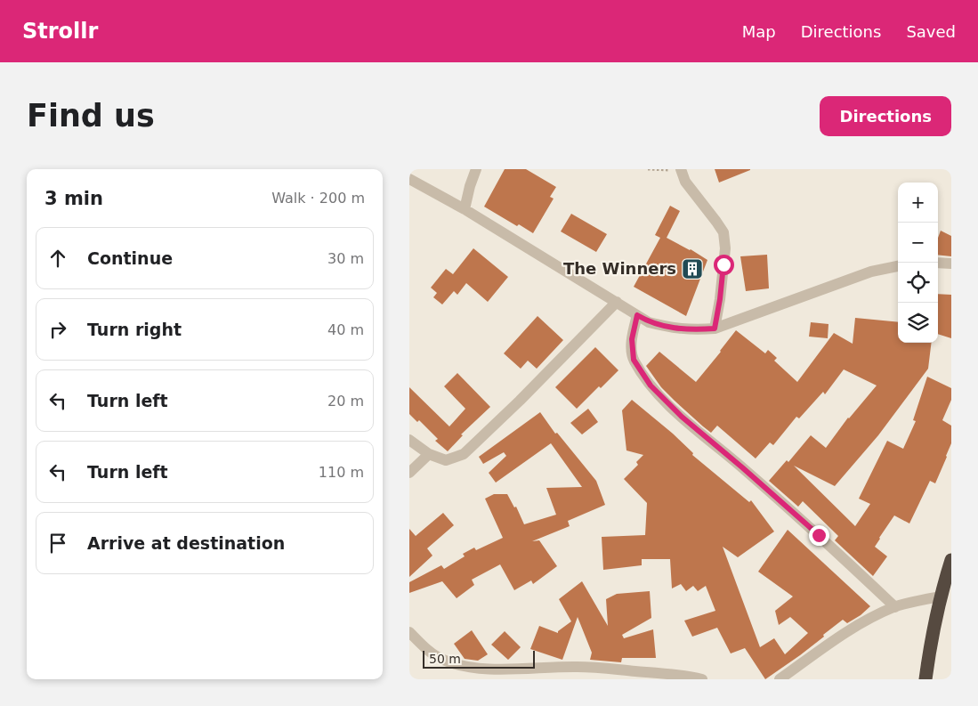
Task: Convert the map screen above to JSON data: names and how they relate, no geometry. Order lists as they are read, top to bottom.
{
  "places": {
    "building": ["The Winners"]
  },
  "scale_bar": "50 m",
  "page": {
    "header": "Strollr",
    "nav": ["Map", "Directions", "Saved"],
    "buttons": "Directions",
    "title": "Find us",
    "heading": ["3 min", "Walk · 200 m"],
    "map_buttons": ["+", "−"],
    "list": [
      ["Continue", "30 m"],
      ["Turn right", "40 m"],
      ["Turn left", "20 m"],
      ["Turn left", "110 m"],
      "Arrive at destination"
    ],
    "scale": "50 m"
  }
}
